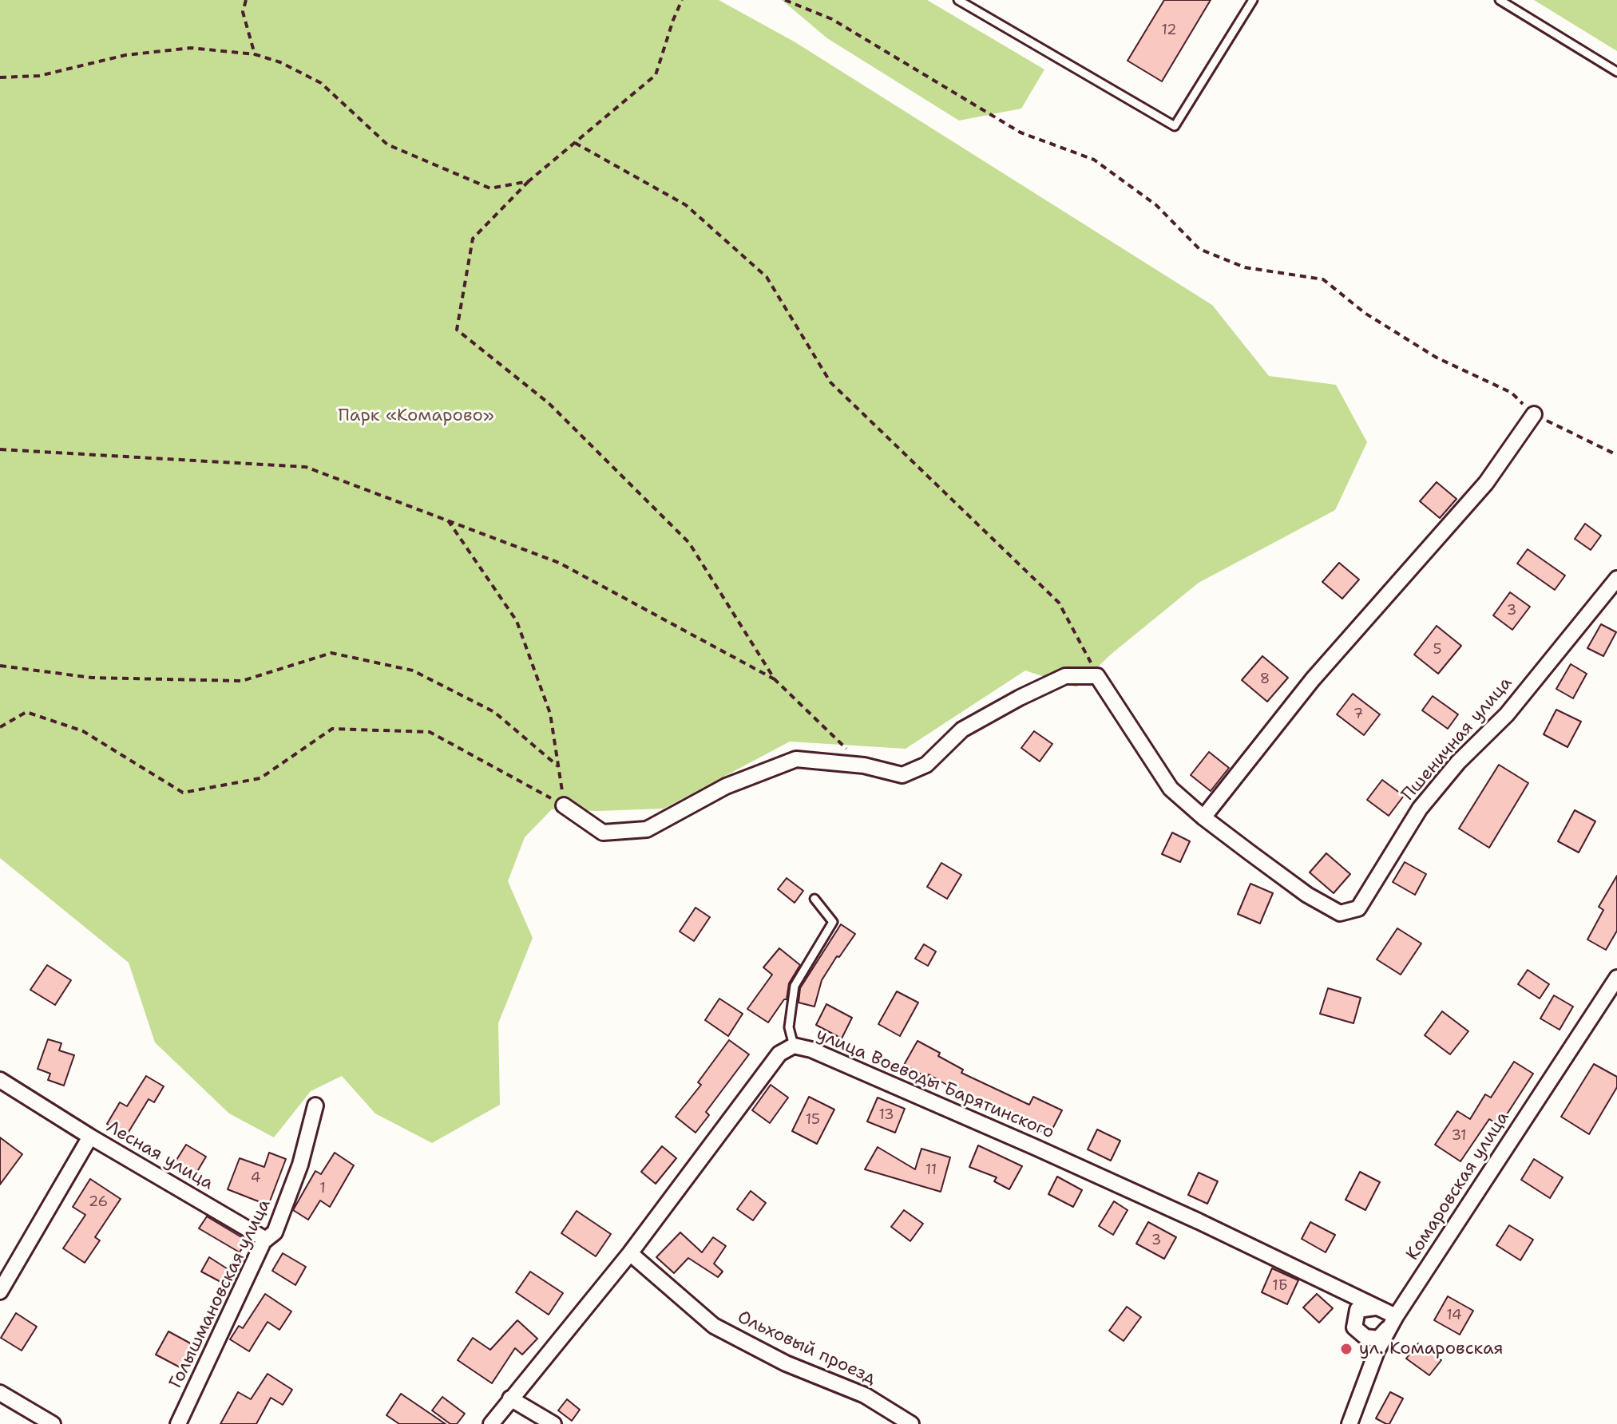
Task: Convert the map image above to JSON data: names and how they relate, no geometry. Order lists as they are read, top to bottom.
{
  "streets": {
    "street": [
      "Пшеничная улица",
      "улица Воеводы Барятинского",
      "Лесная улица",
      "Комаровская улица",
      "Голышмановская улица",
      "Ольховый проезд"
    ]
  },
  "crossings": [
    ["улица Воеводы Барятинского", "Комаровская улица"],
    ["улица Воеводы Барятинского", "Ольховый проезд"],
    ["Лесная улица", "Голышмановская улица"]
  ],
  "parks": ["Парк «Комарово»"],
  "places": ["ул. Комаровская"],
  "house_numbers": [
    "12",
    "3",
    "5",
    "8",
    "7",
    "13",
    "15",
    "31",
    "11",
    "4",
    "1",
    "26",
    "3",
    "1Б",
    "14"
  ]
}
